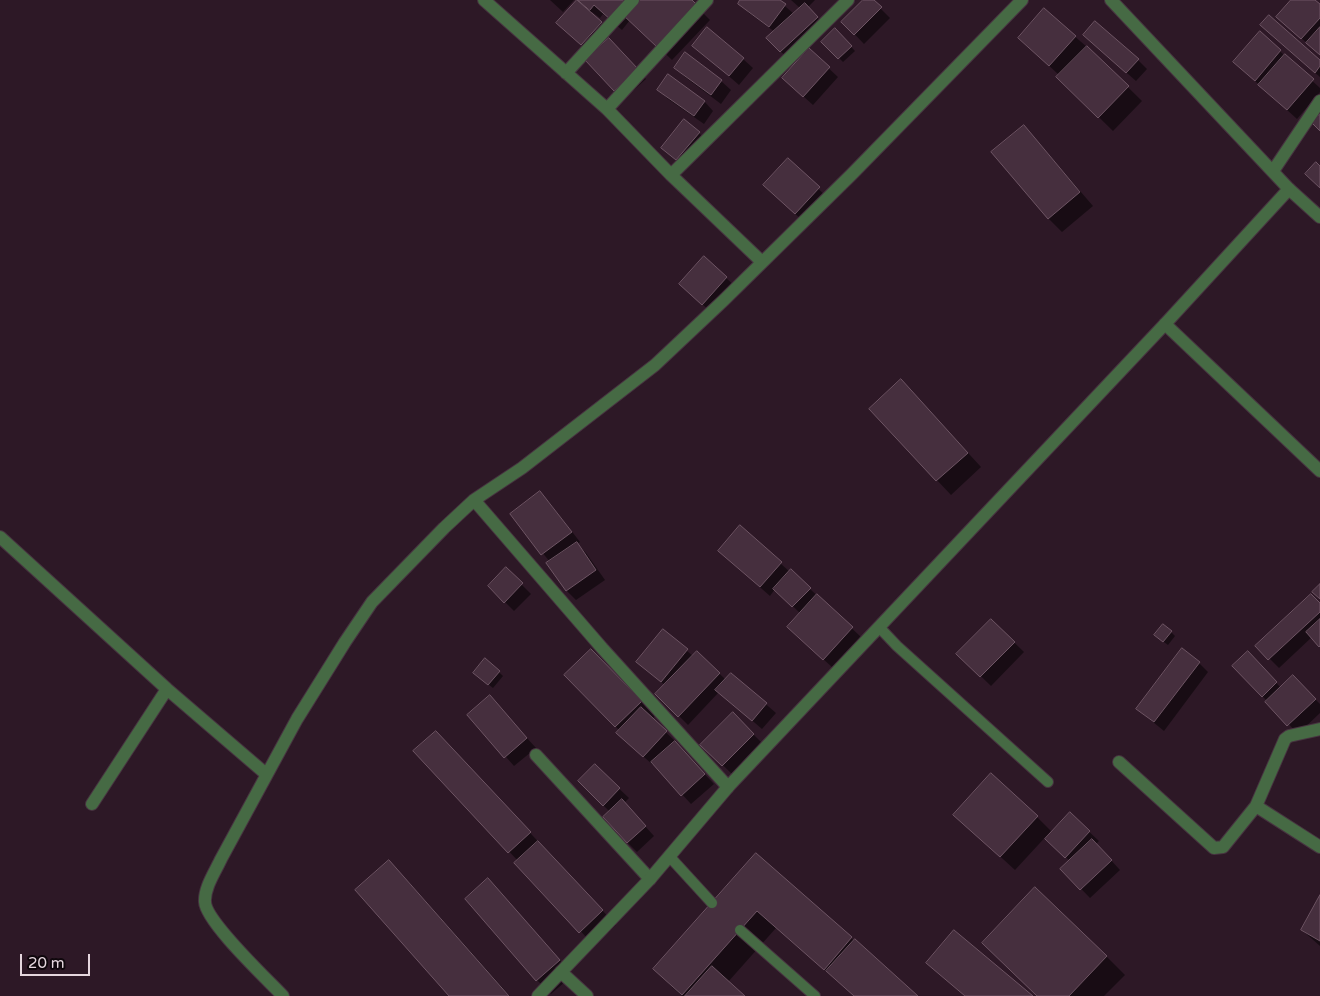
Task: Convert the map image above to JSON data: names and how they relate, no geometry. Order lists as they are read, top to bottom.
{
  "scale_bar": "20 m"
}
